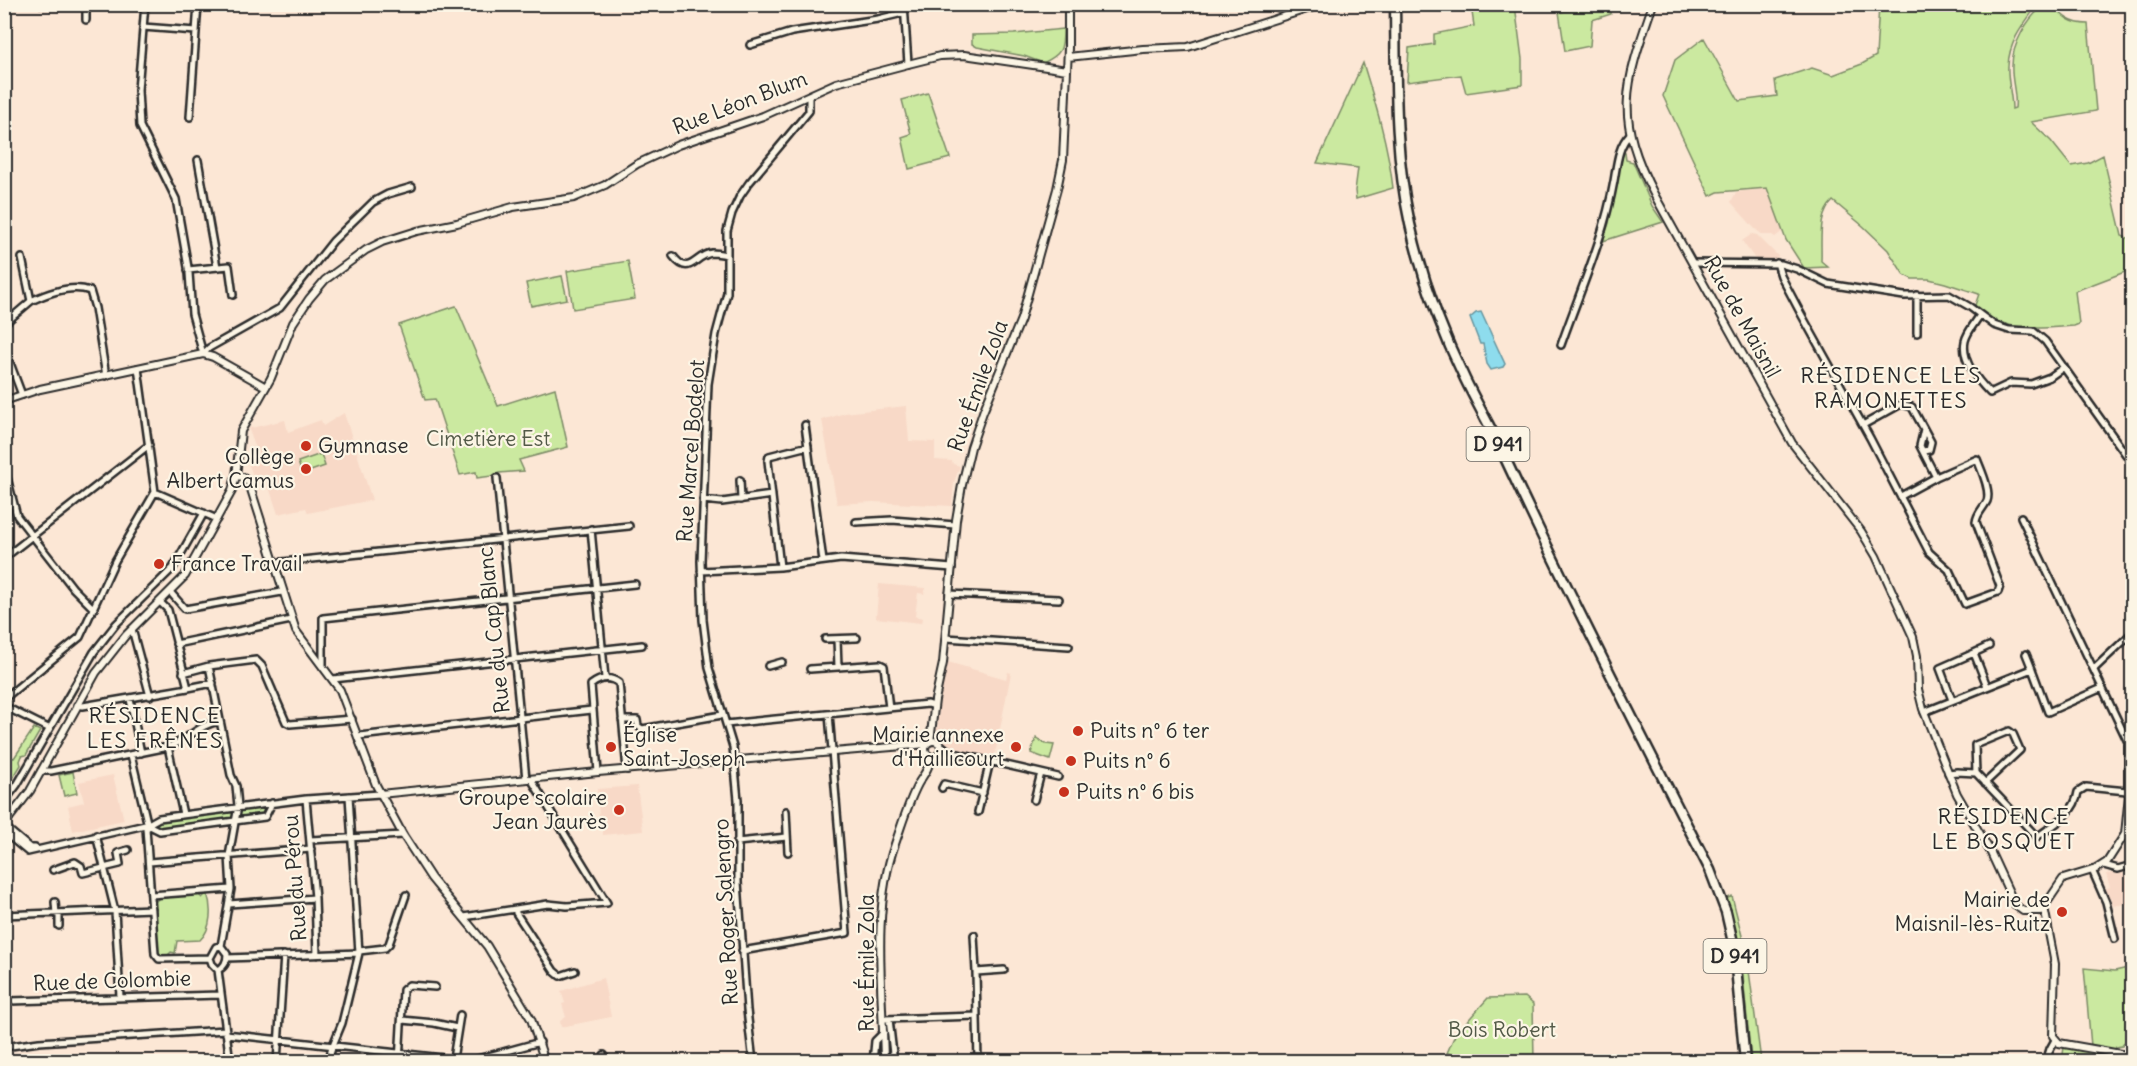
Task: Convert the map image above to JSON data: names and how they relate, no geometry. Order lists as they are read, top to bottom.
{
  "streets": {
    "main road": ["D 941"],
    "street": [
      "Rue Léon Blum",
      "Rue de Maisnil",
      "Rue Émile Zola",
      "Rue Marcel Bodelot",
      "Rue du Cap Blanc",
      "Rue du Pérou",
      "Rue Roger Salengro",
      "Rue de Colombie"
    ]
  },
  "crossings": [
    ["Rue Léon Blum", "Rue Émile Zola"],
    ["Rue Léon Blum", "Rue Marcel Bodelot"],
    ["Rue Marcel Bodelot", "Rue Roger Salengro"]
  ],
  "districts": ["RÉSIDENCE LES RAMONETTES", "RÉSIDENCE LES FRÊNES", "RÉSIDENCE LE BOSQUET"],
  "parks": ["Cimetière Est", "Bois Robert"],
  "places": [
    "Gymnase",
    "Collège Albert Camus",
    "France Travail",
    "Puits n° 6 ter",
    "Église Saint-Joseph",
    "Mairie annexe d'Haillicourt",
    "Puits n° 6",
    "Puits n° 6 bis",
    "Groupe scolaire Jean Jaurès",
    "Mairie de Maisnil-lès-Ruitz"
  ]
}
